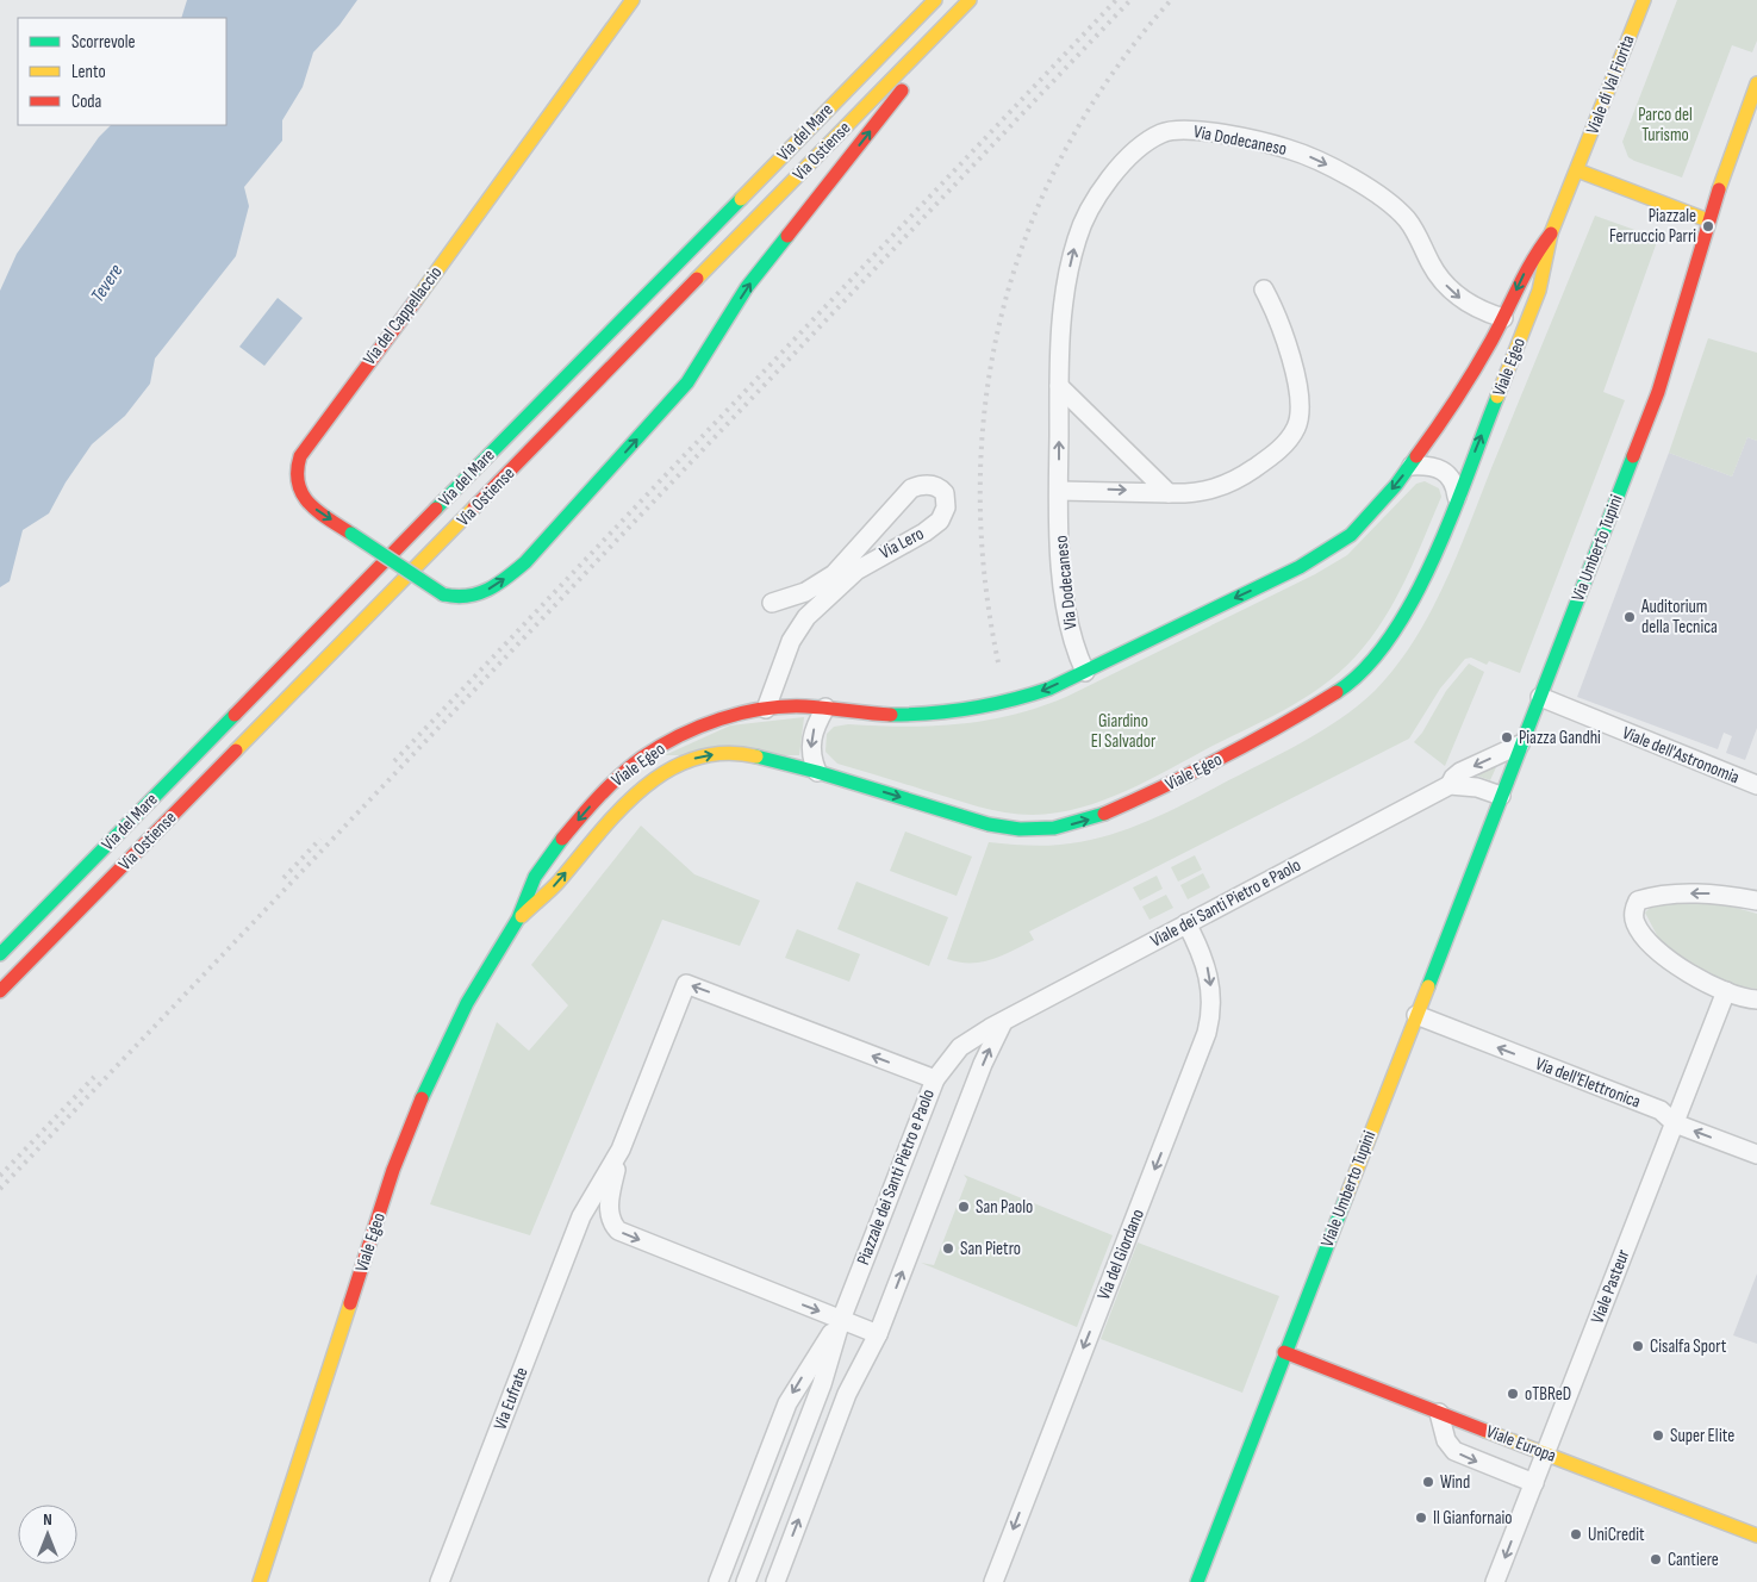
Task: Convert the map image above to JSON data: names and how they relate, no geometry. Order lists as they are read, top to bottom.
{
  "streets": {
    "main road": [
      "Viale di Val Fiorita",
      "Via del Mare",
      "Via Ostiense",
      "Via del Cappellaccio",
      "Viale Egeo",
      "Via Umberto Tupini",
      "Viale Umberto Tupini",
      "Viale Europa"
    ],
    "street": [
      "Via Dodecaneso",
      "Via Lero",
      "Viale dell'Astronomia",
      "Viale dei Santi Pietro e Paolo",
      "Via dell'Elettronica",
      "Piazzale dei Santi Pietro e Paolo",
      "Via del Giordano",
      "Viale Pasteur",
      "Via Eufrate"
    ]
  },
  "crossings": [
    ["Viale di Val Fiorita", "Viale Egeo"],
    ["Via Dodecaneso", "Viale Egeo"],
    ["Via Ostiense", "Via del Cappellaccio"],
    ["Viale Egeo", "Via Lero"],
    ["Via Umberto Tupini", "Viale dell'Astronomia"],
    ["Viale dei Santi Pietro e Paolo", "Piazzale dei Santi Pietro e Paolo"],
    ["Viale dei Santi Pietro e Paolo", "Via del Giordano"],
    ["Via dell'Elettronica", "Viale Umberto Tupini"],
    ["Via dell'Elettronica", "Viale Pasteur"],
    ["Piazzale dei Santi Pietro e Paolo", "Via Eufrate"],
    ["Viale Umberto Tupini", "Viale Europa"],
    ["Viale Pasteur", "Viale Europa"]
  ],
  "one_way": ["Via dell'Elettronica", "Via del Giordano"],
  "water": ["Tevere"],
  "parks": ["Parco del Turismo", "Giardino El Salvador"],
  "places": [
    "Piazzale Ferruccio Parri",
    "Auditorium della Tecnica",
    "Piazza Gandhi",
    "San Paolo",
    "San Pietro",
    "Cisalfa Sport",
    "oTBReD",
    "Super Elite",
    "Wind",
    "Il Gianfornaio",
    "UniCredit",
    "Cantiere"
  ],
  "legend": ["Scorrevole", "Lento", "Coda"],
  "north": "top"
}
